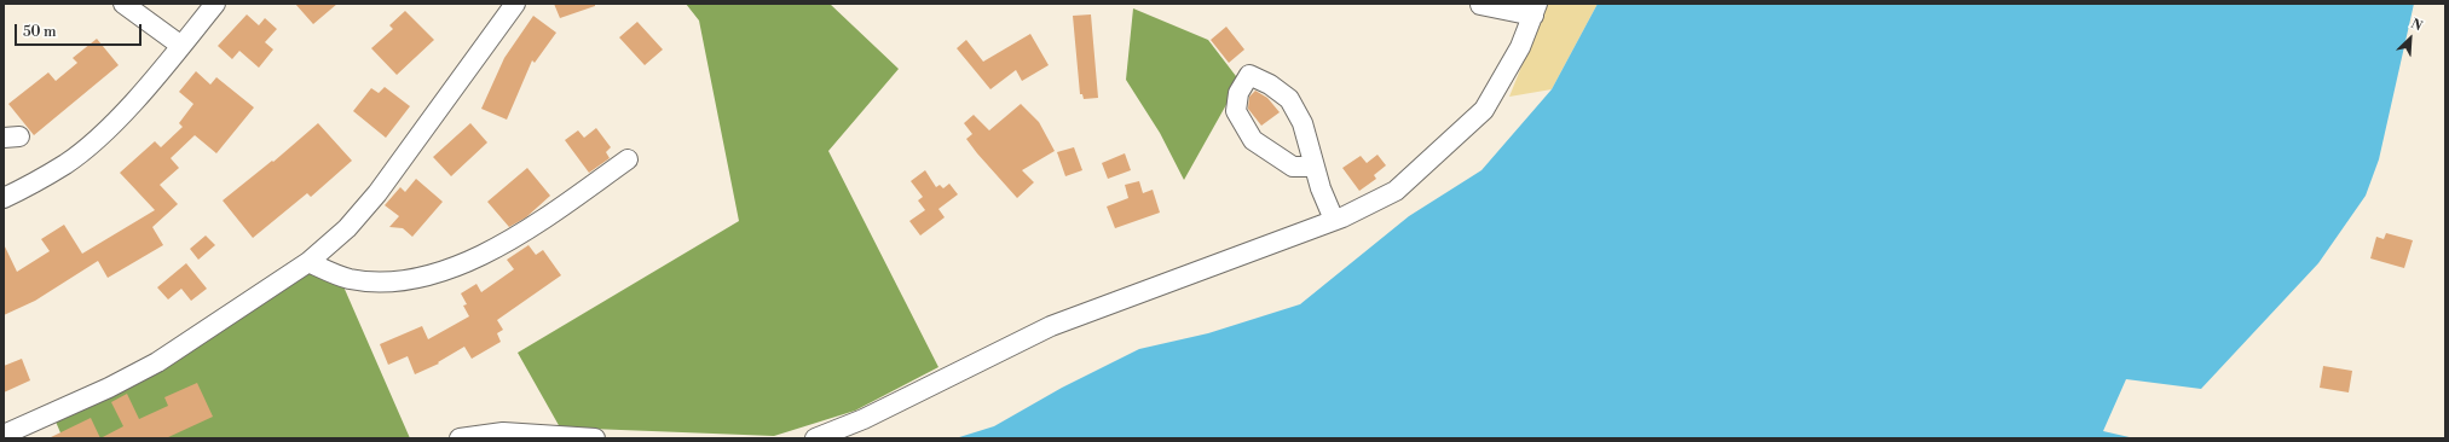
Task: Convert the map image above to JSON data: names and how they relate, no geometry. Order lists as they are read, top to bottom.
{
  "scale_bar": "50 m",
  "north": "top right"
}
